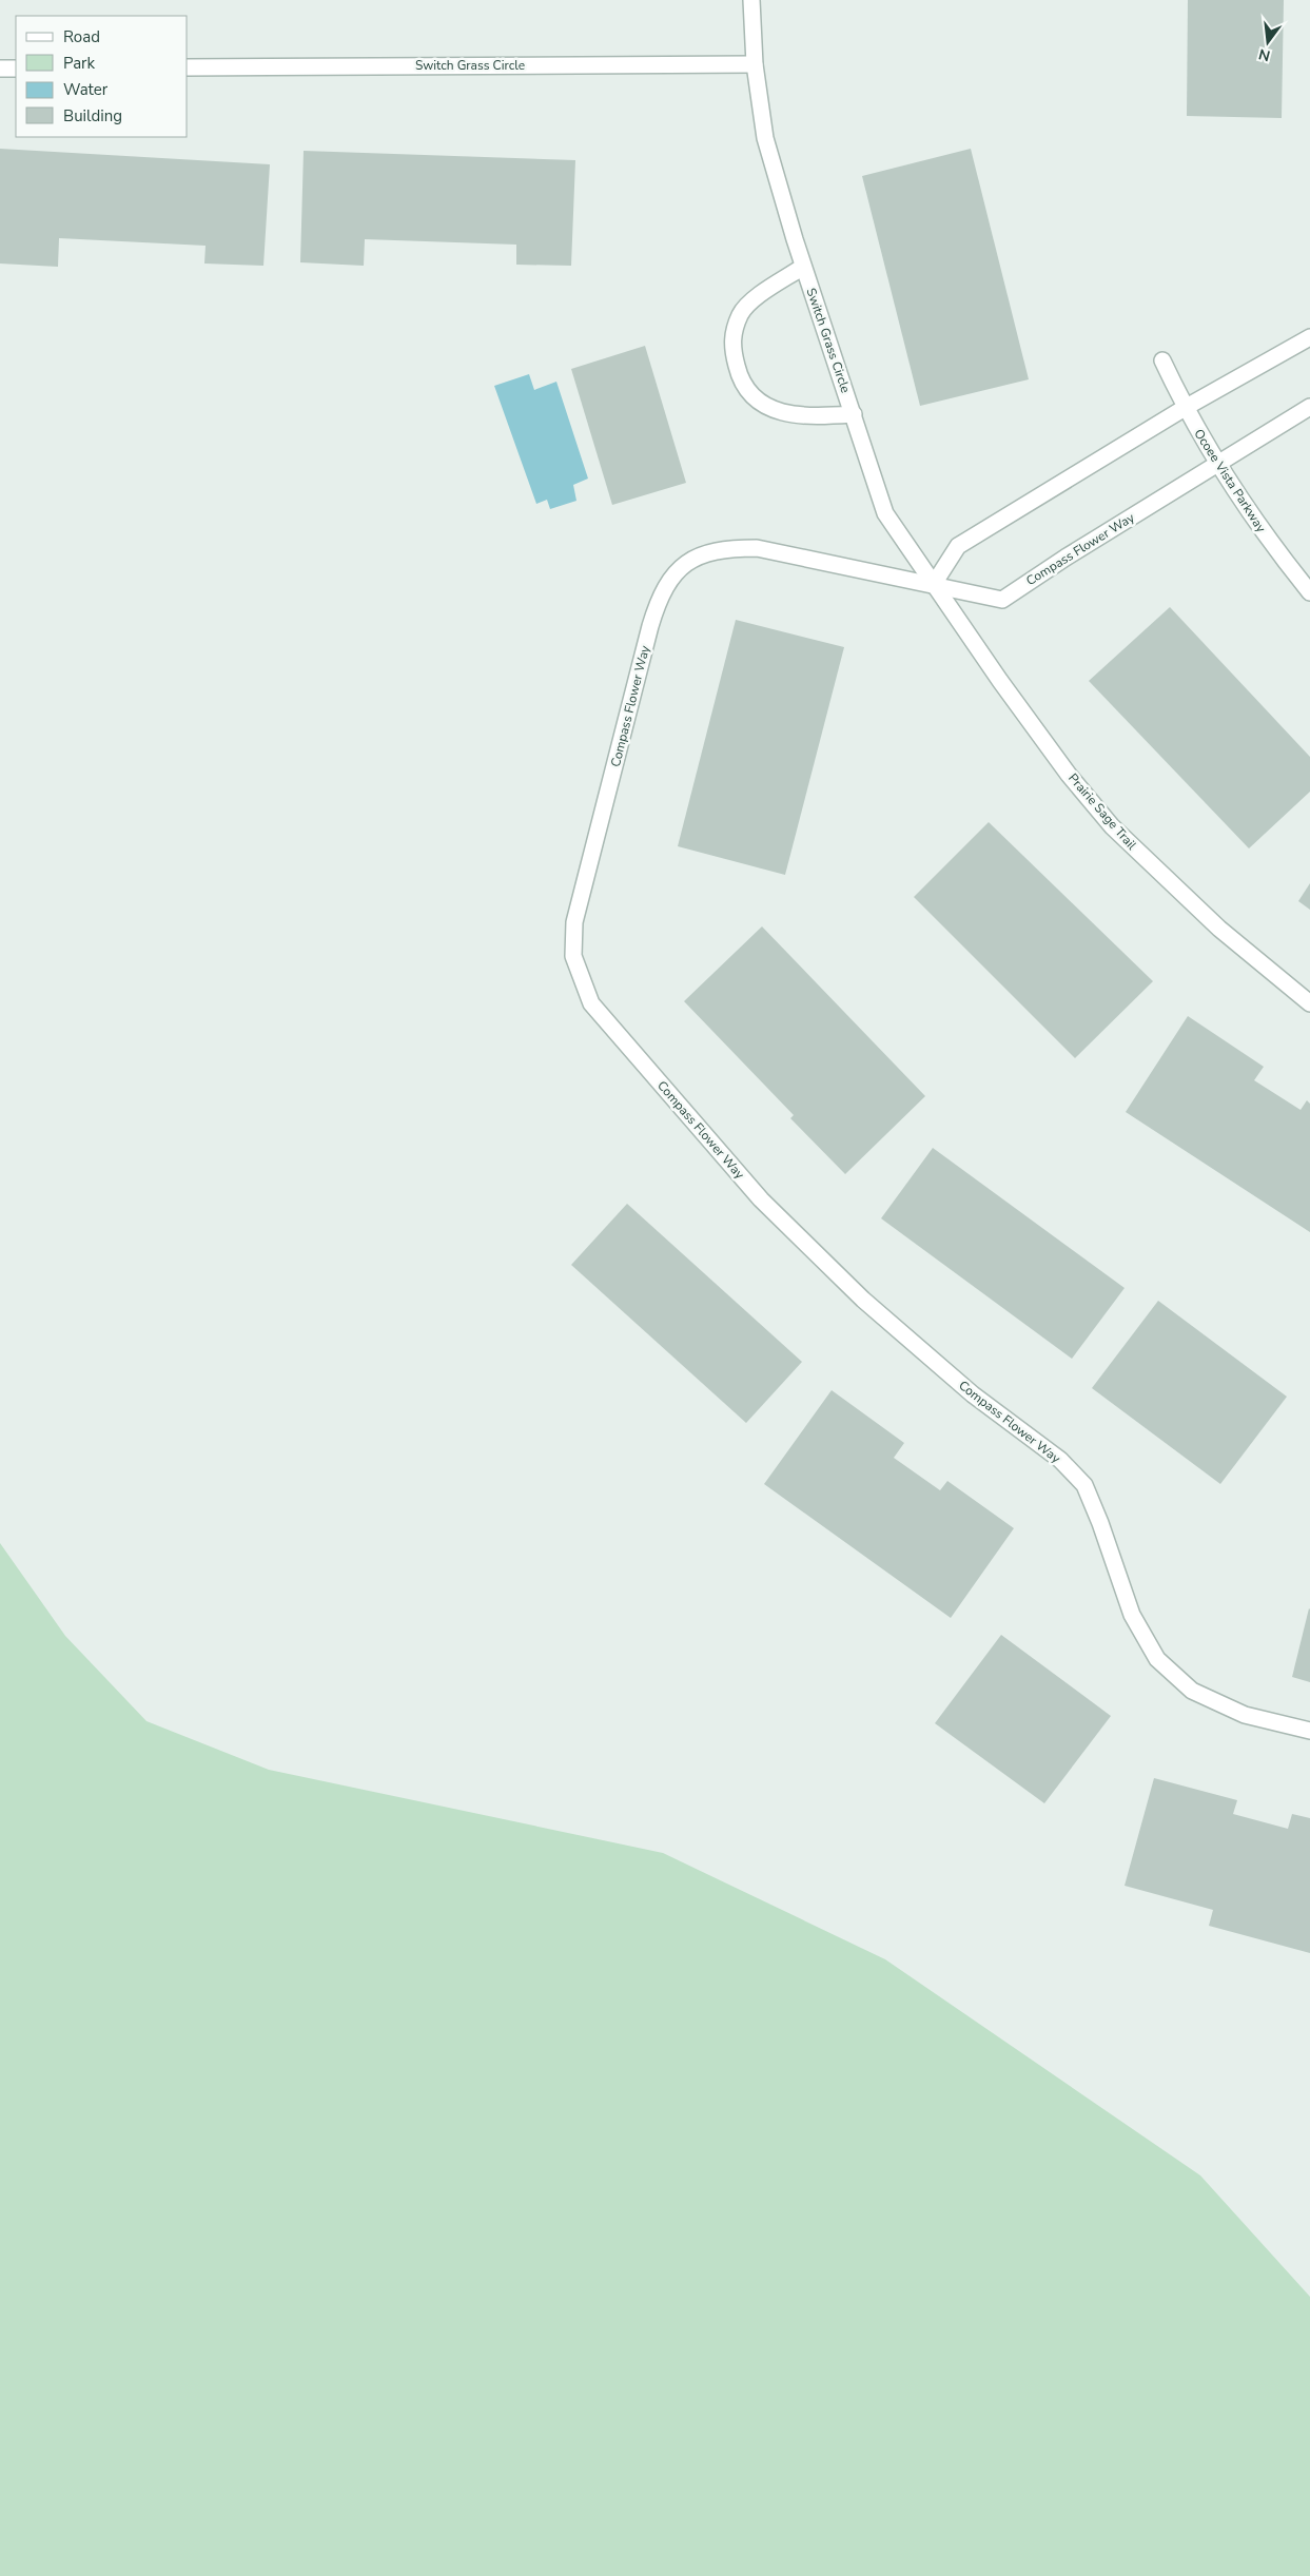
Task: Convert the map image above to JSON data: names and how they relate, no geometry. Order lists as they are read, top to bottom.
{
  "streets": {
    "street": [
      "Switch Grass Circle",
      "Ocoee Vista Parkway",
      "Compass Flower Way",
      "Prairie Sage Trail"
    ]
  },
  "crossings": [
    ["Switch Grass Circle", "Compass Flower Way"],
    ["Switch Grass Circle", "Prairie Sage Trail"],
    ["Ocoee Vista Parkway", "Compass Flower Way"],
    ["Compass Flower Way", "Prairie Sage Trail"]
  ],
  "legend": [
    "Road",
    "Park",
    "Water",
    "Building"
  ],
  "north": "bottom"
}
